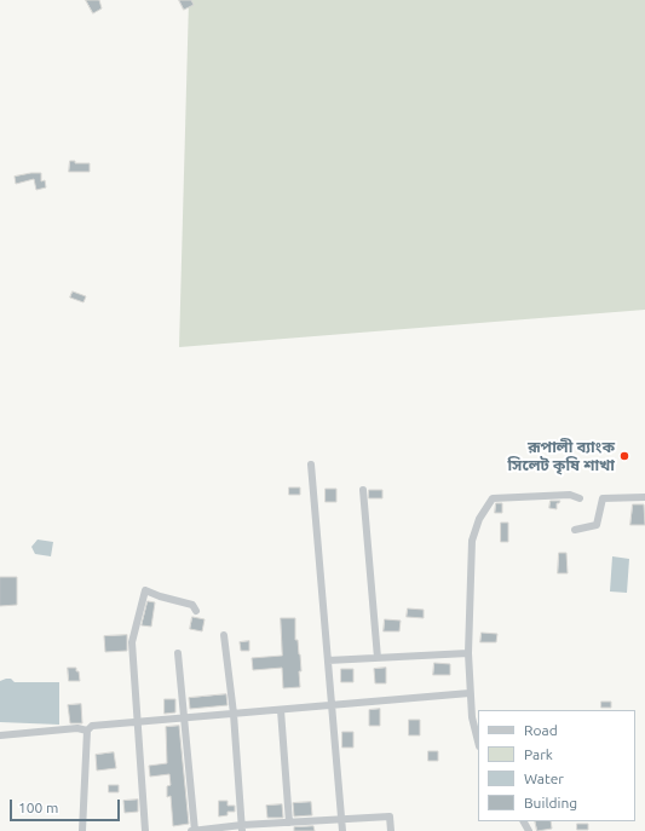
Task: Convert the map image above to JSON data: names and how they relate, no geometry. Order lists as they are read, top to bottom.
{
  "places": ["রূপালী ব্যাংক সিলেট কৃষি শাখা"],
  "legend": [
    "Road",
    "Park",
    "Water",
    "Building"
  ],
  "scale_bar": "100 m"
}
